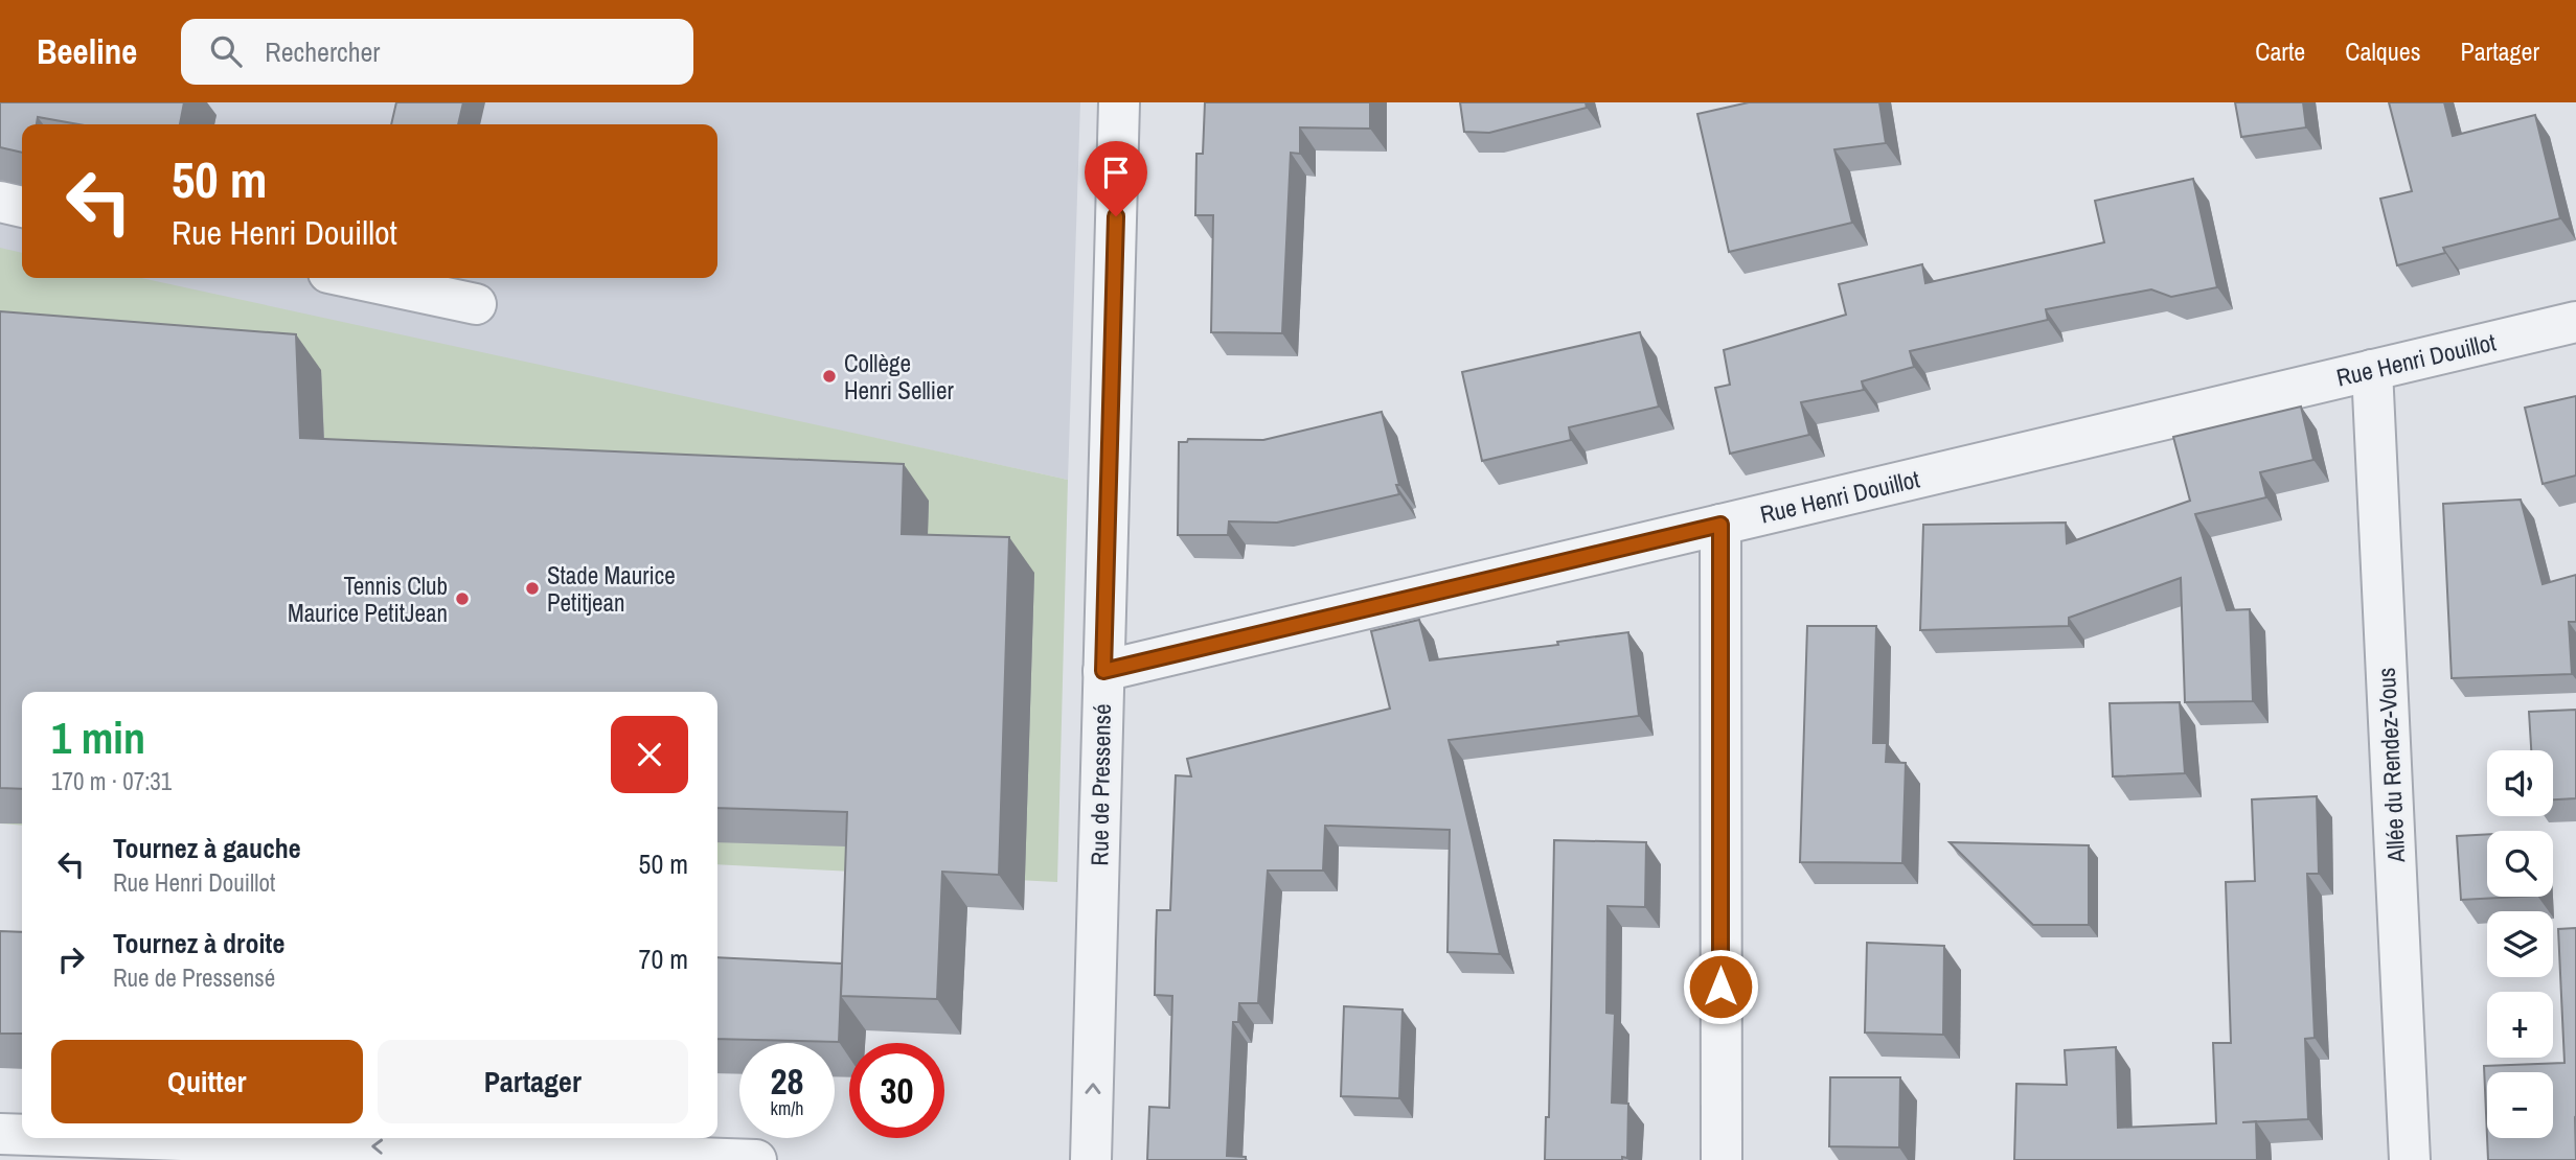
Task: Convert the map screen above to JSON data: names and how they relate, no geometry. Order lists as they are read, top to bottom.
{
  "streets": {
    "street": ["Rue Henri Douillot", "Allée du Rendez-Vous", "Rue de Pressensé"]
  },
  "crossings": [
    ["Rue Henri Douillot", "Allée du Rendez-Vous"],
    ["Rue Henri Douillot", "Rue de Pressensé"]
  ],
  "one_way": ["Rue de Pressensé"],
  "places": ["Collège Henri Sellier", "Stade Maurice Petitjean", "Tennis Club Maurice PetitJean"],
  "page": {
    "header": "Beeline",
    "search": "Rechercher",
    "nav": ["Carte", "Calques", "Partager"],
    "turn": ["50 m", "Rue Henri Douillot"],
    "heading": ["1 min", "170 m · 07:31"],
    "map_buttons": ["+", "−"],
    "list": [
      {
        "name": "Tournez à gauche",
        "note": "Rue Henri Douillot",
        "value": "50 m"
      },
      {
        "name": "Tournez à droite",
        "note": "Rue de Pressensé",
        "value": "70 m"
      }
    ],
    "buttons": ["Quitter", "Partager"],
    "speed": "28 km/h",
    "limit": "30"
  }
}
